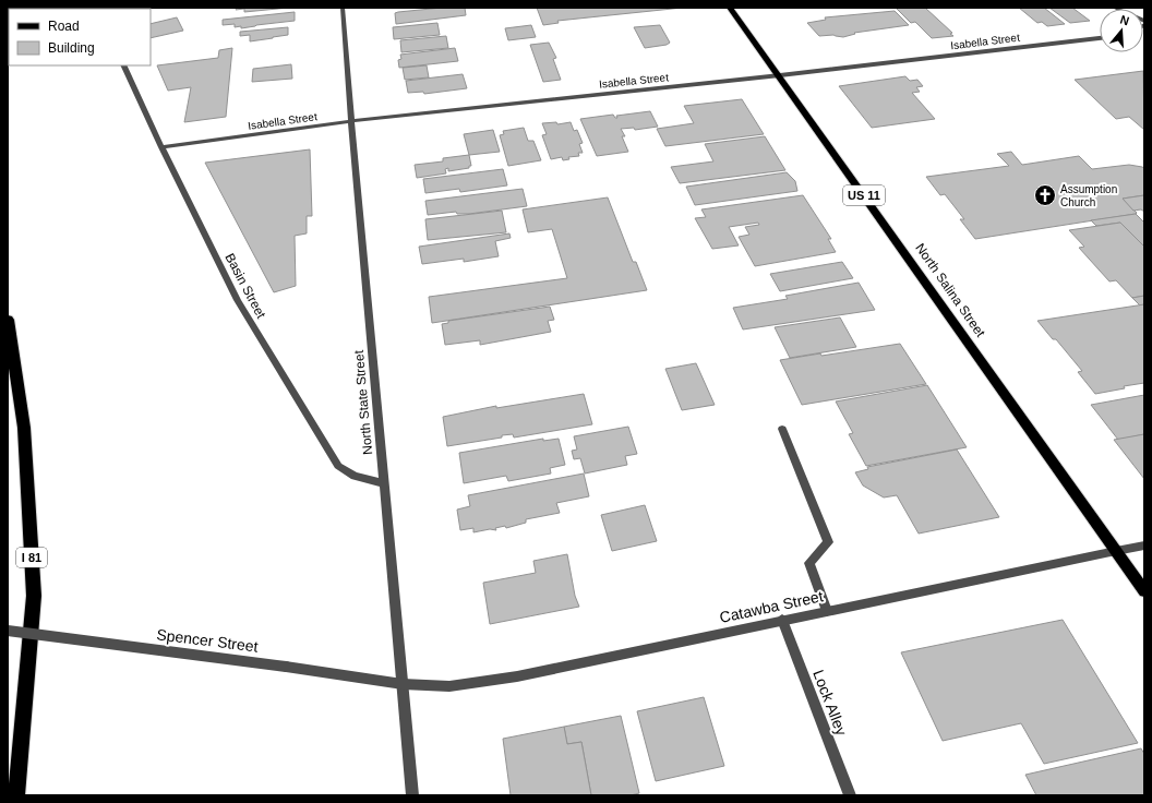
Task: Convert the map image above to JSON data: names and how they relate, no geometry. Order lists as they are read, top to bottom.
{
  "streets": {
    "highway": ["I 81"],
    "main road": ["US 11", "North Salina Street"],
    "street": [
      "Isabella Street",
      "Basin Street",
      "North State Street",
      "Catawba Street",
      "Spencer Street",
      "Lock Alley"
    ]
  },
  "crossings": [
    ["Isabella Street", "Basin Street"],
    ["Isabella Street", "North Salina Street"],
    ["Isabella Street", "North State Street"],
    ["Basin Street", "North State Street"],
    ["North Salina Street", "Catawba Street"],
    ["North State Street", "Catawba Street"],
    ["North State Street", "Spencer Street"],
    ["Catawba Street", "Spencer Street"],
    ["Catawba Street", "Lock Alley"]
  ],
  "places": {
    "church": ["Assumption Church"]
  },
  "legend": ["Road", "Building"],
  "north": "top"
}
